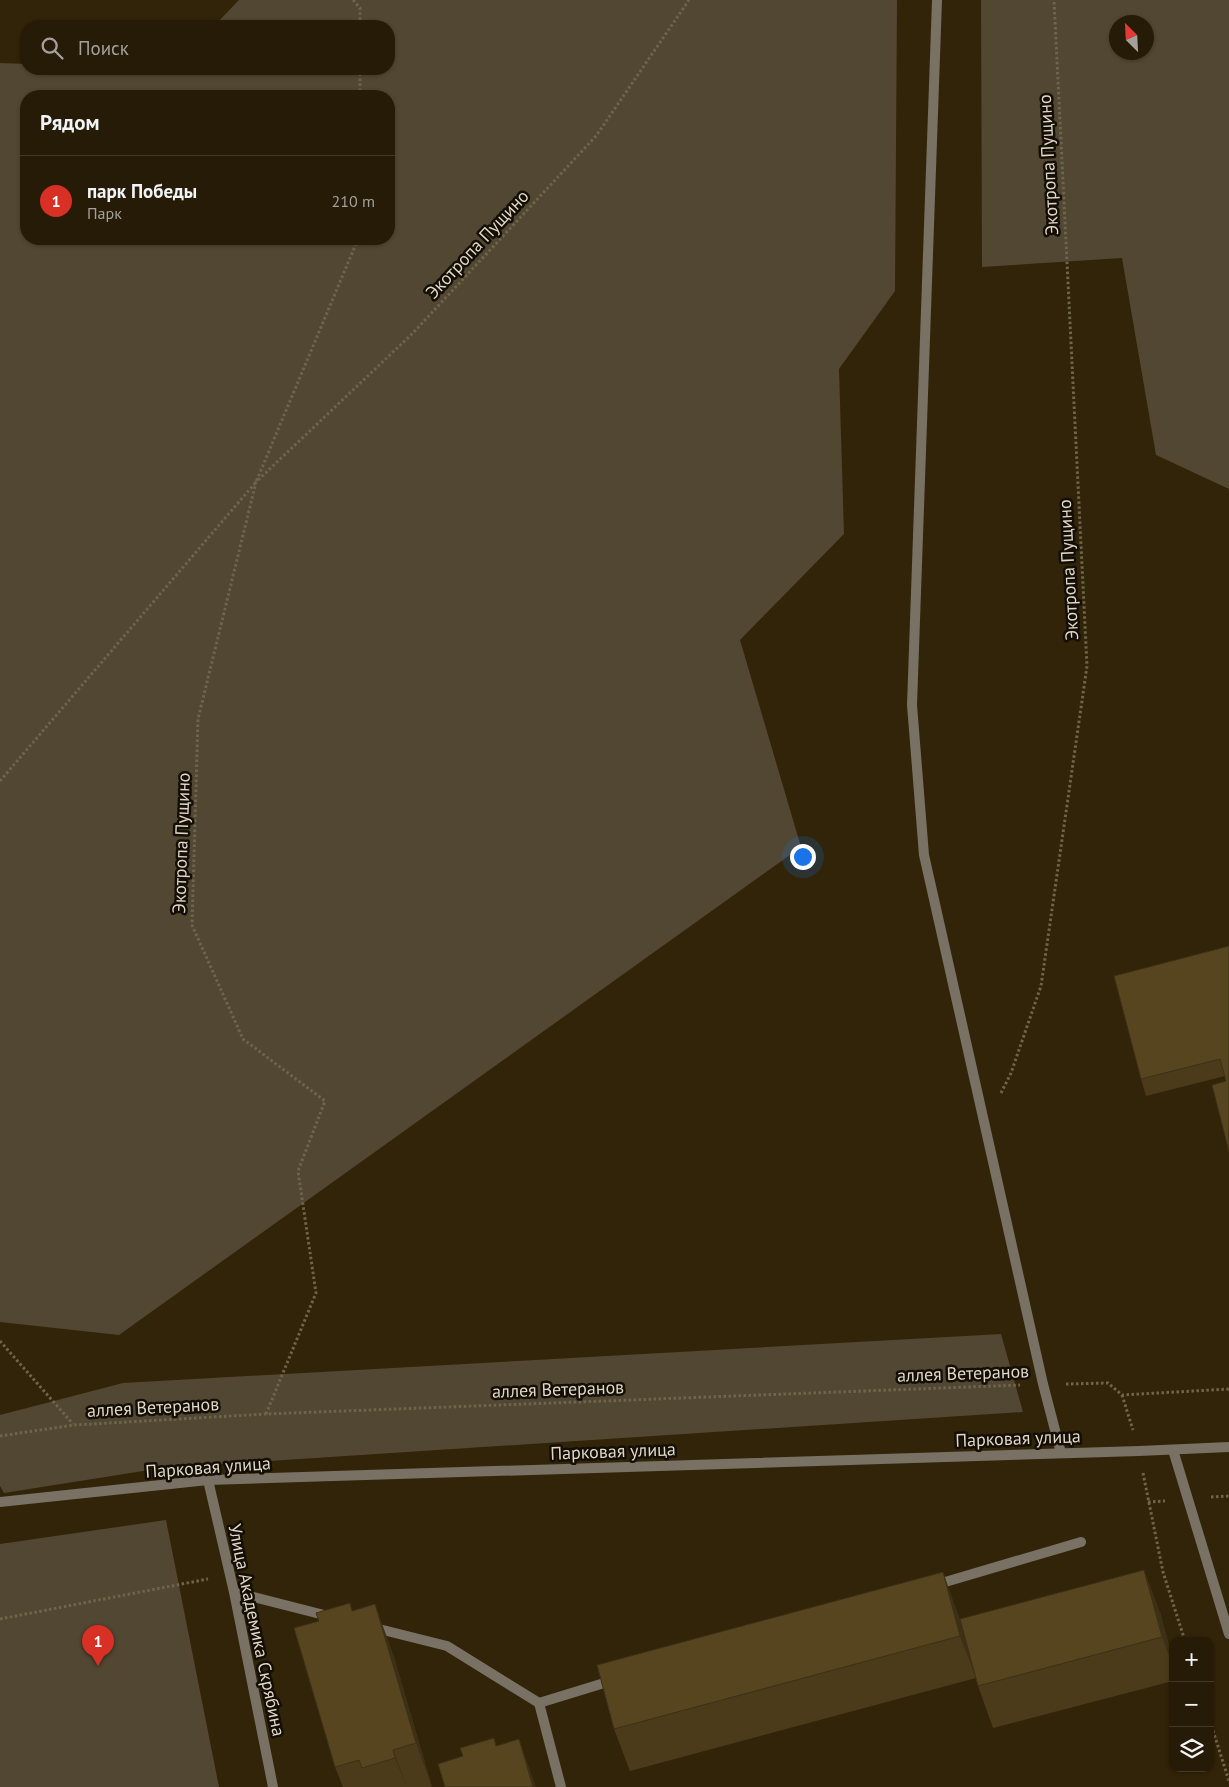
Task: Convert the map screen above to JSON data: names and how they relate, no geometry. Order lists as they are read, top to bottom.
{
  "streets": {
    "street": ["Парковая улица", "Улица Академика Скрябина"],
    "path": ["Экотропа Пущино", "аллея Ветеранов"]
  },
  "crossings": [
    ["Экотропа Пущино", "аллея Ветеранов"],
    ["Парковая улица", "Улица Академика Скрябина"]
  ],
  "north": "top left",
  "page": {
    "search": "Поиск",
    "heading": "Рядом",
    "list": [
      {
        "mark": "1",
        "name": "парк Победы",
        "note": "Парк",
        "value": "210 m"
      }
    ],
    "pins": "1",
    "map_buttons": ["+", "−"]
  }
}
